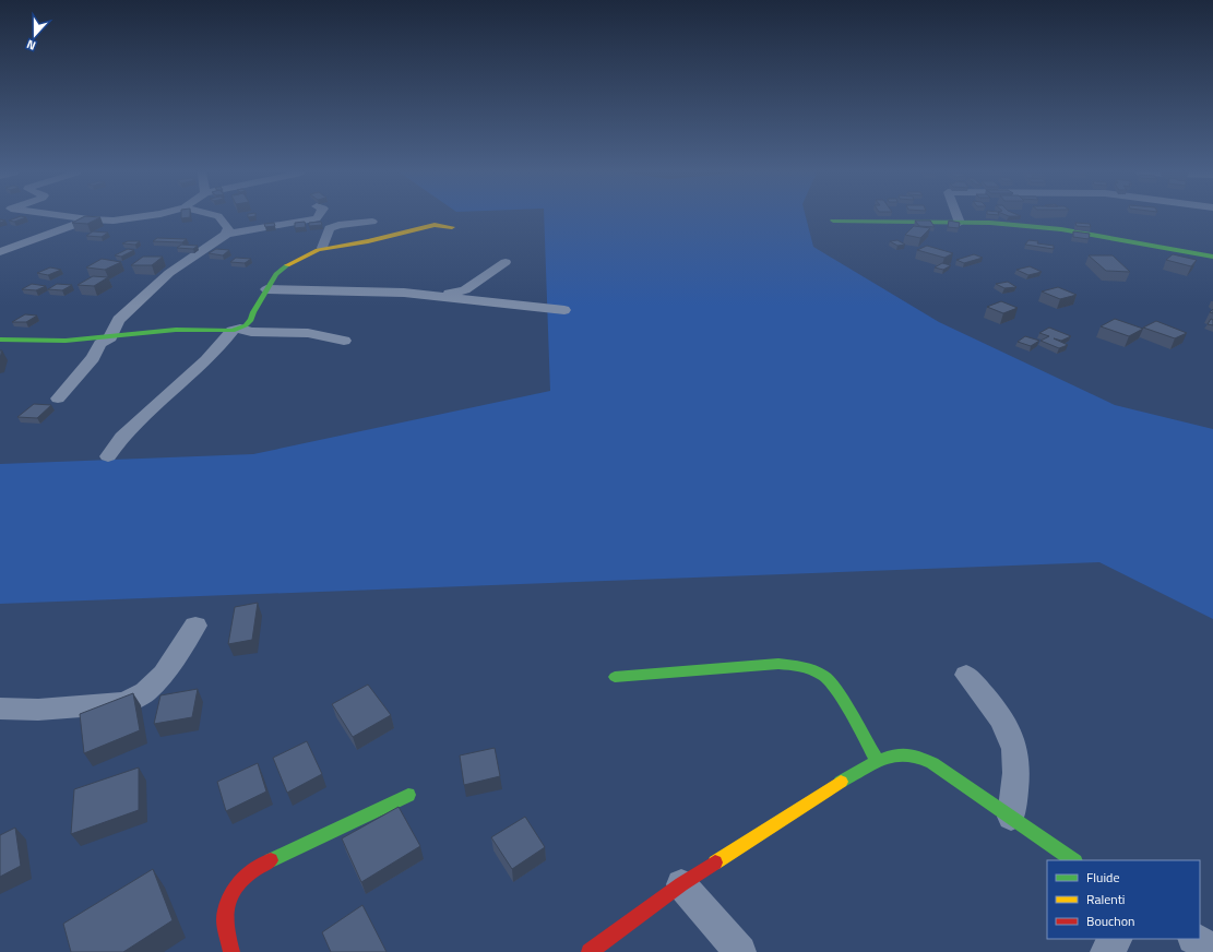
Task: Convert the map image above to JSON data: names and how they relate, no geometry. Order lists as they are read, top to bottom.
{
  "legend": ["Fluide", "Ralenti", "Bouchon"],
  "north": "bottom"
}
